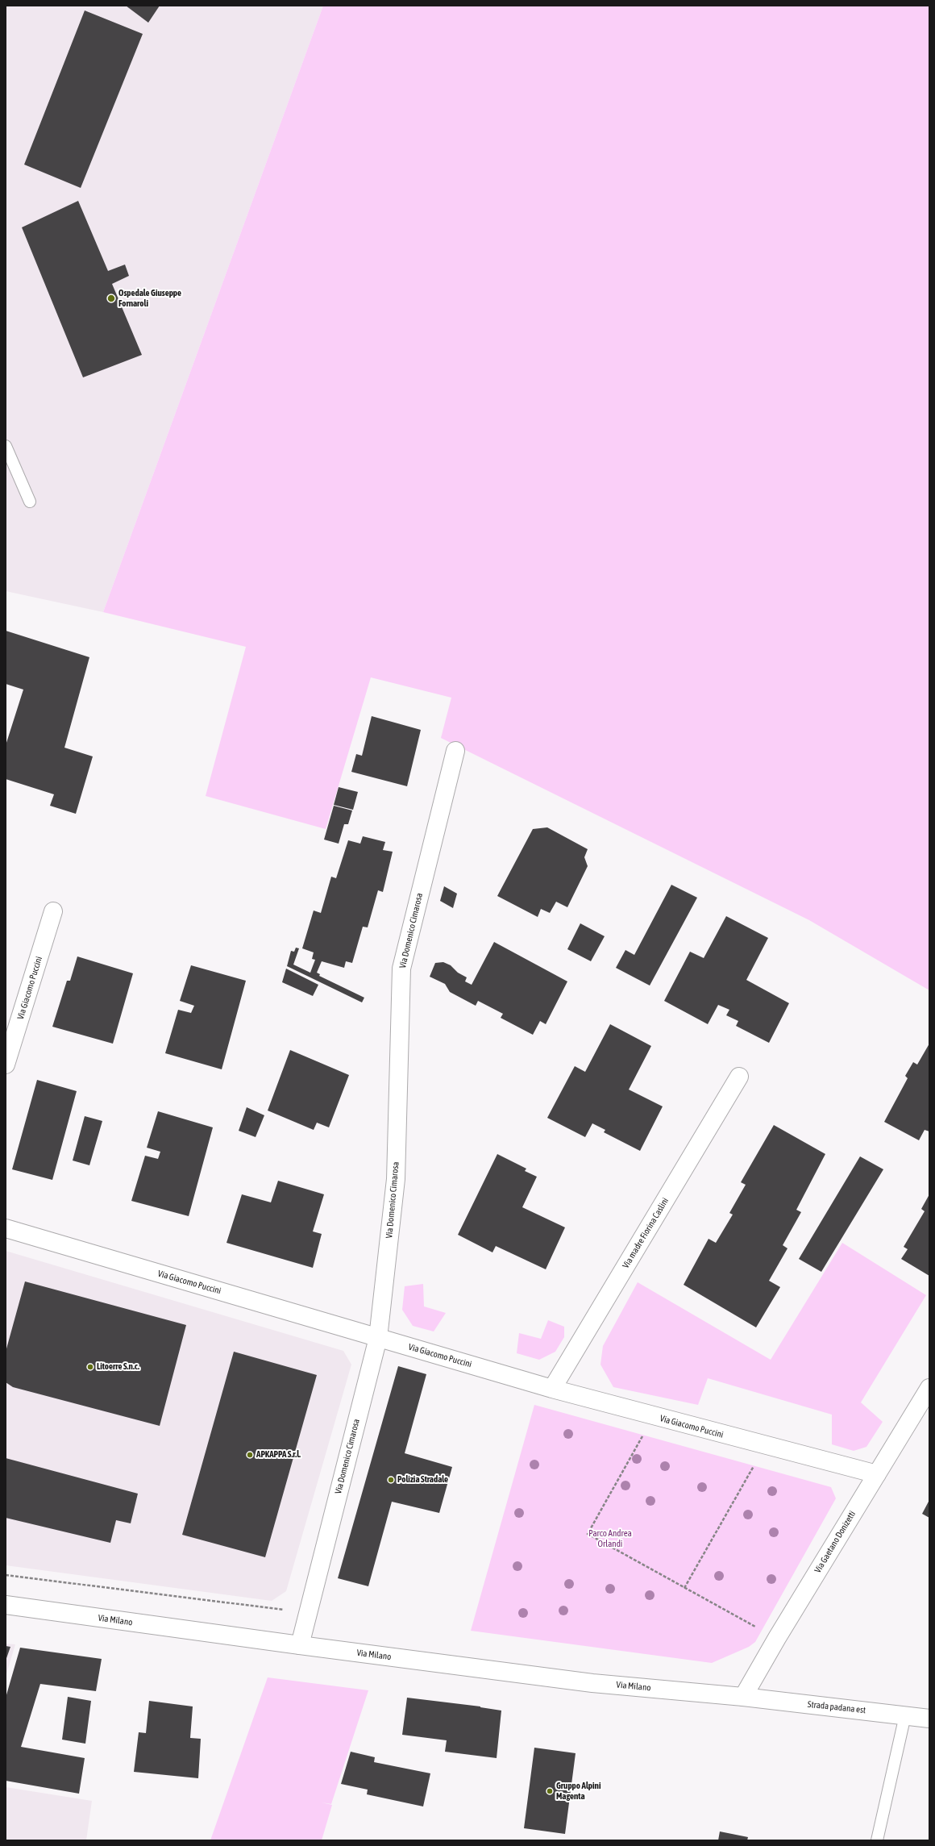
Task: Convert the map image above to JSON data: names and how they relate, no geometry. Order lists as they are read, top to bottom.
{
  "streets": {
    "street": [
      "Via Domenico Cimarosa",
      "Via Giacomo Puccini",
      "Via madre Fiorina Caslini",
      "Via Gaetano Donizetti",
      "Via Milano",
      "Strada padana est"
    ]
  },
  "crossings": [
    ["Via Domenico Cimarosa", "Via Giacomo Puccini"],
    ["Via Domenico Cimarosa", "Via Milano"],
    ["Via Giacomo Puccini", "Via madre Fiorina Caslini"],
    ["Via Giacomo Puccini", "Via Gaetano Donizetti"],
    ["Via Gaetano Donizetti", "Via Milano"],
    ["Via Gaetano Donizetti", "Strada padana est"],
    ["Via Milano", "Strada padana est"]
  ],
  "parks": ["Parco Andrea Orlandi"],
  "places": [
    "Ospedale Giuseppe Fornaroli",
    "Litoerre S.n.c.",
    "APKAPPA S.r.l.",
    "Polizia Stradale",
    "Gruppo Alpini Magenta"
  ]
}
